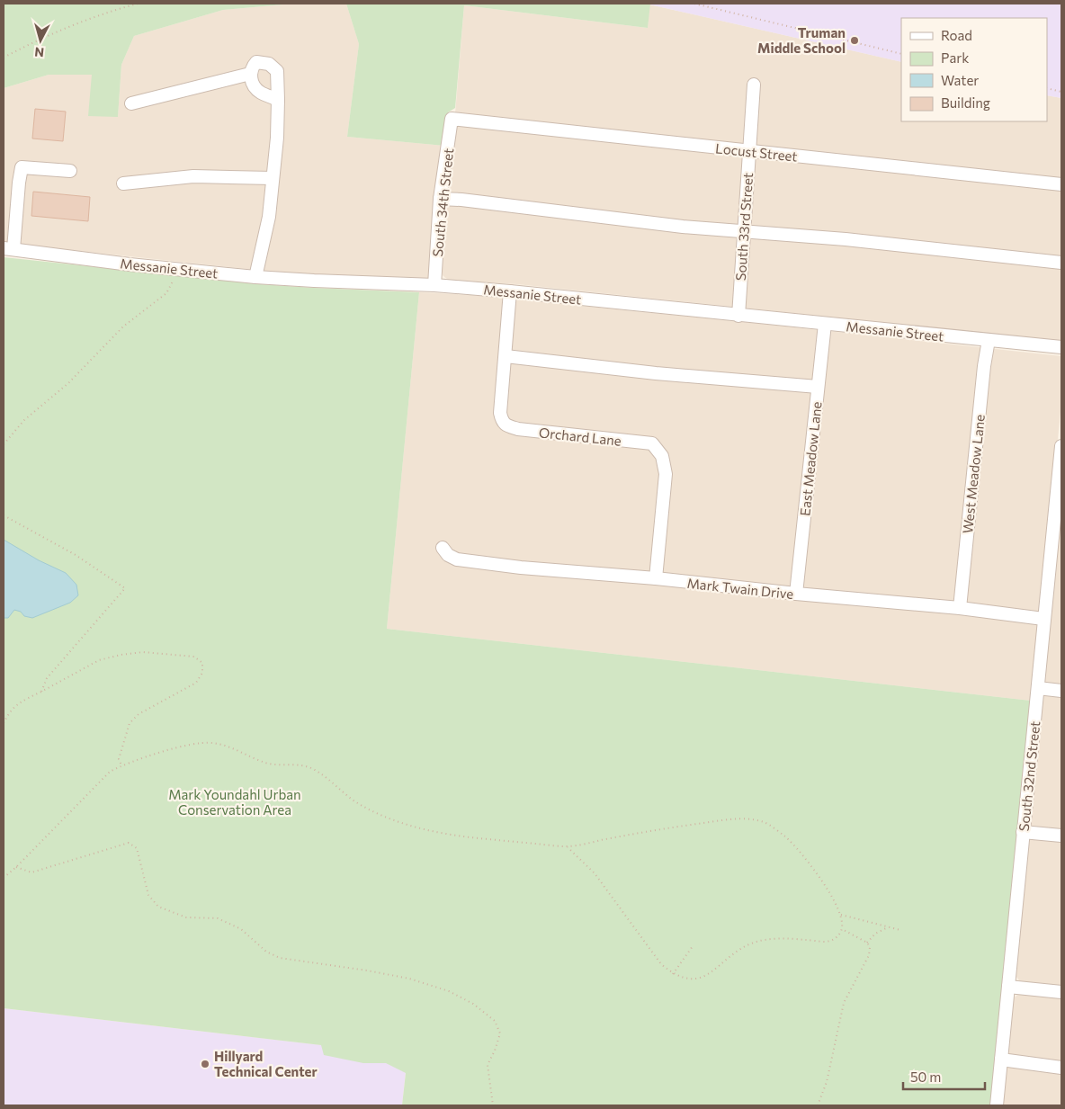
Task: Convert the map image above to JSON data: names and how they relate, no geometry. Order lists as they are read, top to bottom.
{
  "streets": {
    "street": [
      "Locust Street",
      "South 34th Street",
      "South 33rd Street",
      "Messanie Street",
      "Orchard Lane",
      "East Meadow Lane",
      "West Meadow Lane",
      "Mark Twain Drive",
      "South 32nd Street"
    ]
  },
  "crossings": [
    ["Locust Street", "South 34th Street"],
    ["Locust Street", "South 33rd Street"],
    ["South 34th Street", "Messanie Street"],
    ["South 33rd Street", "Messanie Street"],
    ["Messanie Street", "Orchard Lane"],
    ["Messanie Street", "East Meadow Lane"],
    ["Messanie Street", "West Meadow Lane"],
    ["Orchard Lane", "Mark Twain Drive"],
    ["East Meadow Lane", "Mark Twain Drive"],
    ["West Meadow Lane", "Mark Twain Drive"],
    ["Mark Twain Drive", "South 32nd Street"]
  ],
  "parks": ["Mark Youndahl Urban Conservation Area"],
  "places": ["Truman Middle School", "Hillyard Technical Center"],
  "legend": [
    "Road",
    "Park",
    "Water",
    "Building"
  ],
  "scale_bar": "50 m",
  "north": "bottom"
}
